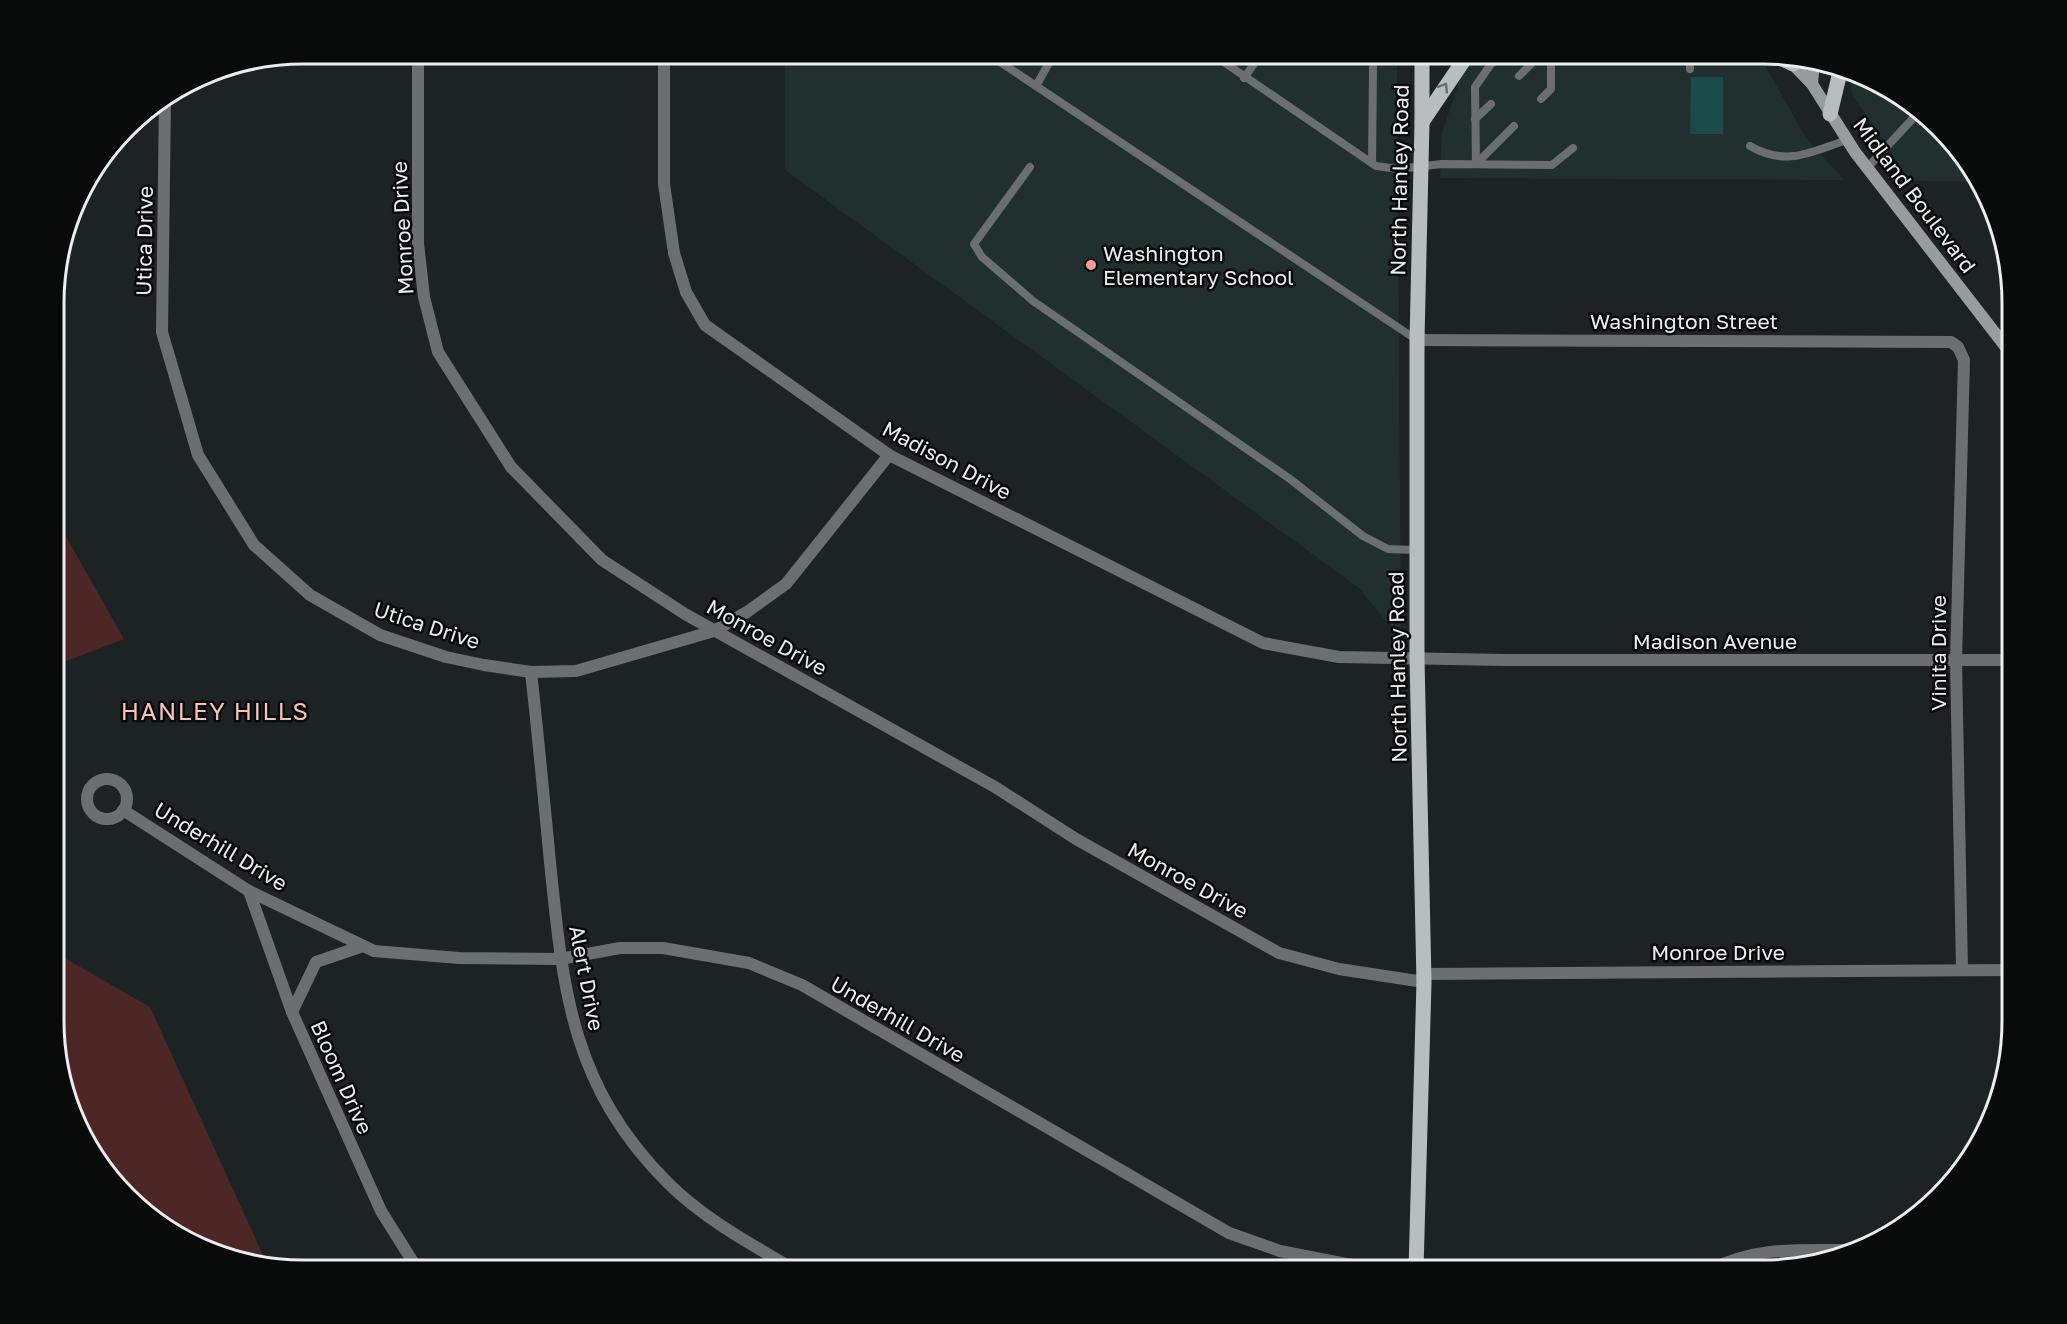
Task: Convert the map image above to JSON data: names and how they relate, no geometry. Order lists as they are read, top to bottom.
{
  "streets": {
    "main road": ["North Hanley Road", "Midland Boulevard"],
    "street": [
      "Monroe Drive",
      "Utica Drive",
      "Washington Street",
      "Madison Drive",
      "Madison Avenue",
      "Vinita Drive",
      "Underhill Drive",
      "Alert Drive",
      "Bloom Drive"
    ]
  },
  "crossings": [
    ["North Hanley Road", "Monroe Drive"],
    ["North Hanley Road", "Washington Street"],
    ["North Hanley Road", "Madison Drive"],
    ["North Hanley Road", "Madison Avenue"],
    ["Monroe Drive", "Utica Drive"],
    ["Monroe Drive", "Vinita Drive"],
    ["Utica Drive", "Madison Drive"],
    ["Utica Drive", "Alert Drive"],
    ["Washington Street", "Vinita Drive"],
    ["Madison Drive", "Madison Avenue"],
    ["Madison Avenue", "Vinita Drive"],
    ["Underhill Drive", "Alert Drive"],
    ["Underhill Drive", "Bloom Drive"]
  ],
  "districts": ["HANLEY HILLS"],
  "places": ["Washington Elementary School"]
}
